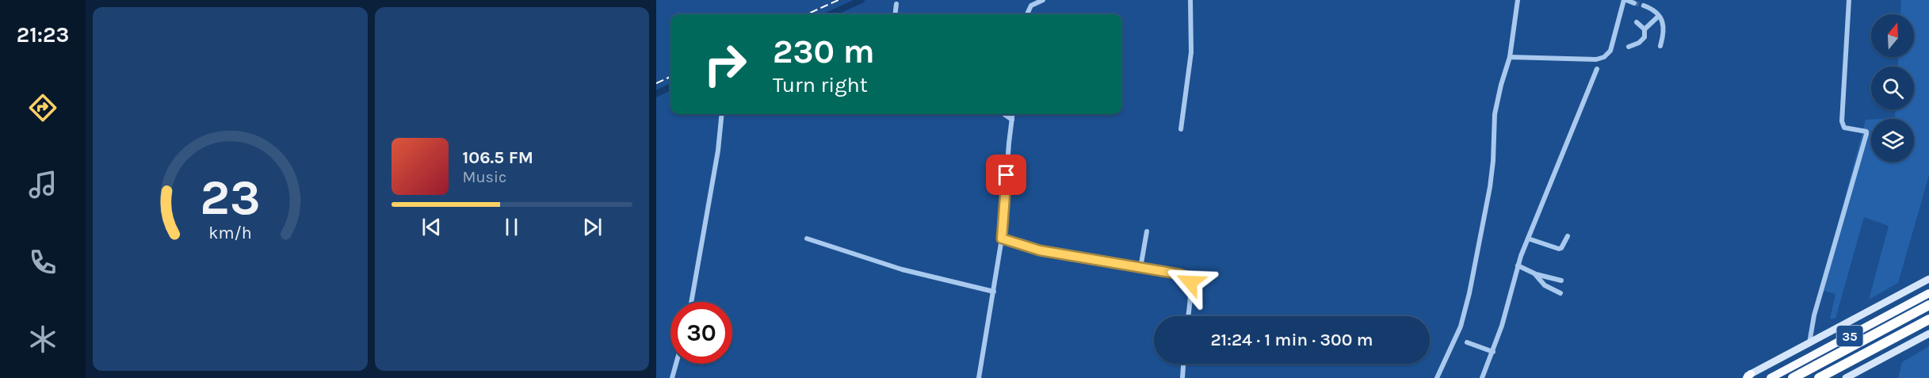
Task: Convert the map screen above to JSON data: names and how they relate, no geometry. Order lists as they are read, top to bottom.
{
  "streets": {
    "highway": ["35"]
  },
  "north": "top",
  "page": {
    "tabs": "21:23",
    "turn": ["230 m", "Turn right"],
    "song": ["106.5 FM", "Music"],
    "limit": "30",
    "trip": "21:24 · 1 min · 300 m",
    "gauge": ["23", "km/h"]
  }
}
